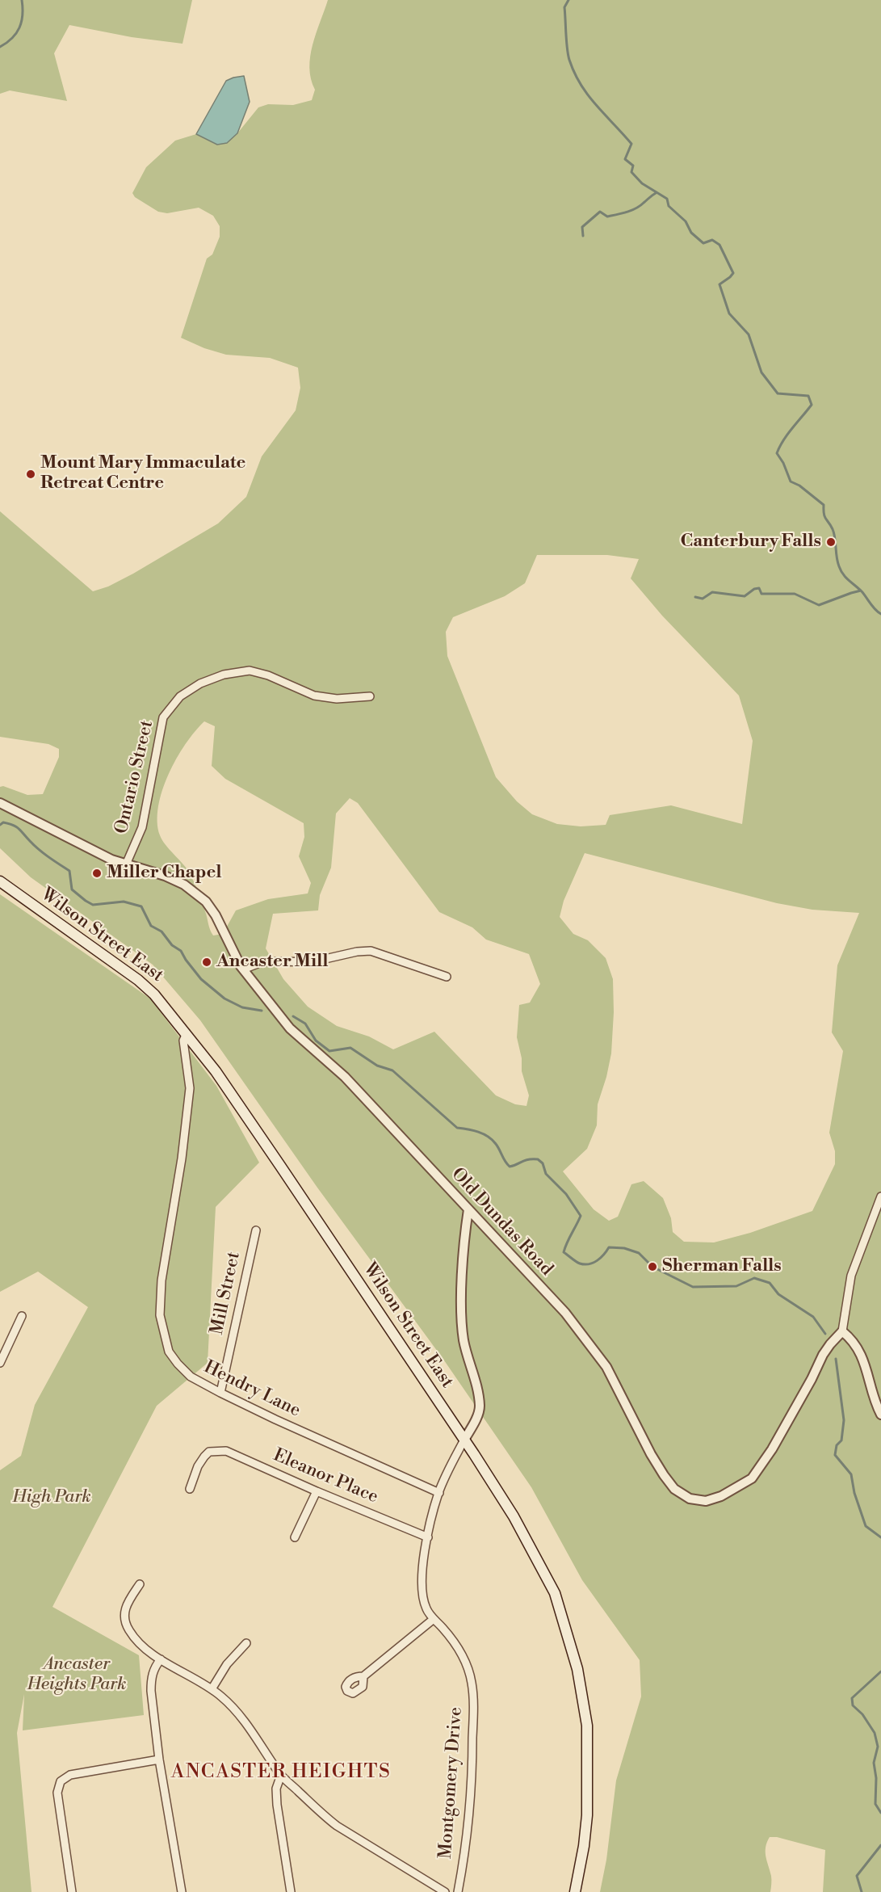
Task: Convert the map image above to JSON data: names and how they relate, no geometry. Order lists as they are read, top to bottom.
{
  "streets": {
    "main road": ["Wilson Street East"],
    "street": [
      "Ontario Street",
      "Old Dundas Road",
      "Mill Street",
      "Hendry Lane",
      "Eleanor Place",
      "Montgomery Drive"
    ]
  },
  "crossings": [
    ["Ontario Street", "Old Dundas Road"],
    ["Wilson Street East", "Hendry Lane"],
    ["Wilson Street East", "Montgomery Drive"],
    ["Old Dundas Road", "Montgomery Drive"],
    ["Mill Street", "Hendry Lane"],
    ["Hendry Lane", "Montgomery Drive"],
    ["Eleanor Place", "Montgomery Drive"]
  ],
  "districts": ["ANCASTER HEIGHTS"],
  "parks": ["High Park", "Ancaster Heights Park"],
  "places": [
    "Mount Mary Immaculate Retreat Centre",
    "Canterbury Falls",
    "Miller Chapel",
    "Ancaster Mill",
    "Sherman Falls"
  ]
}
